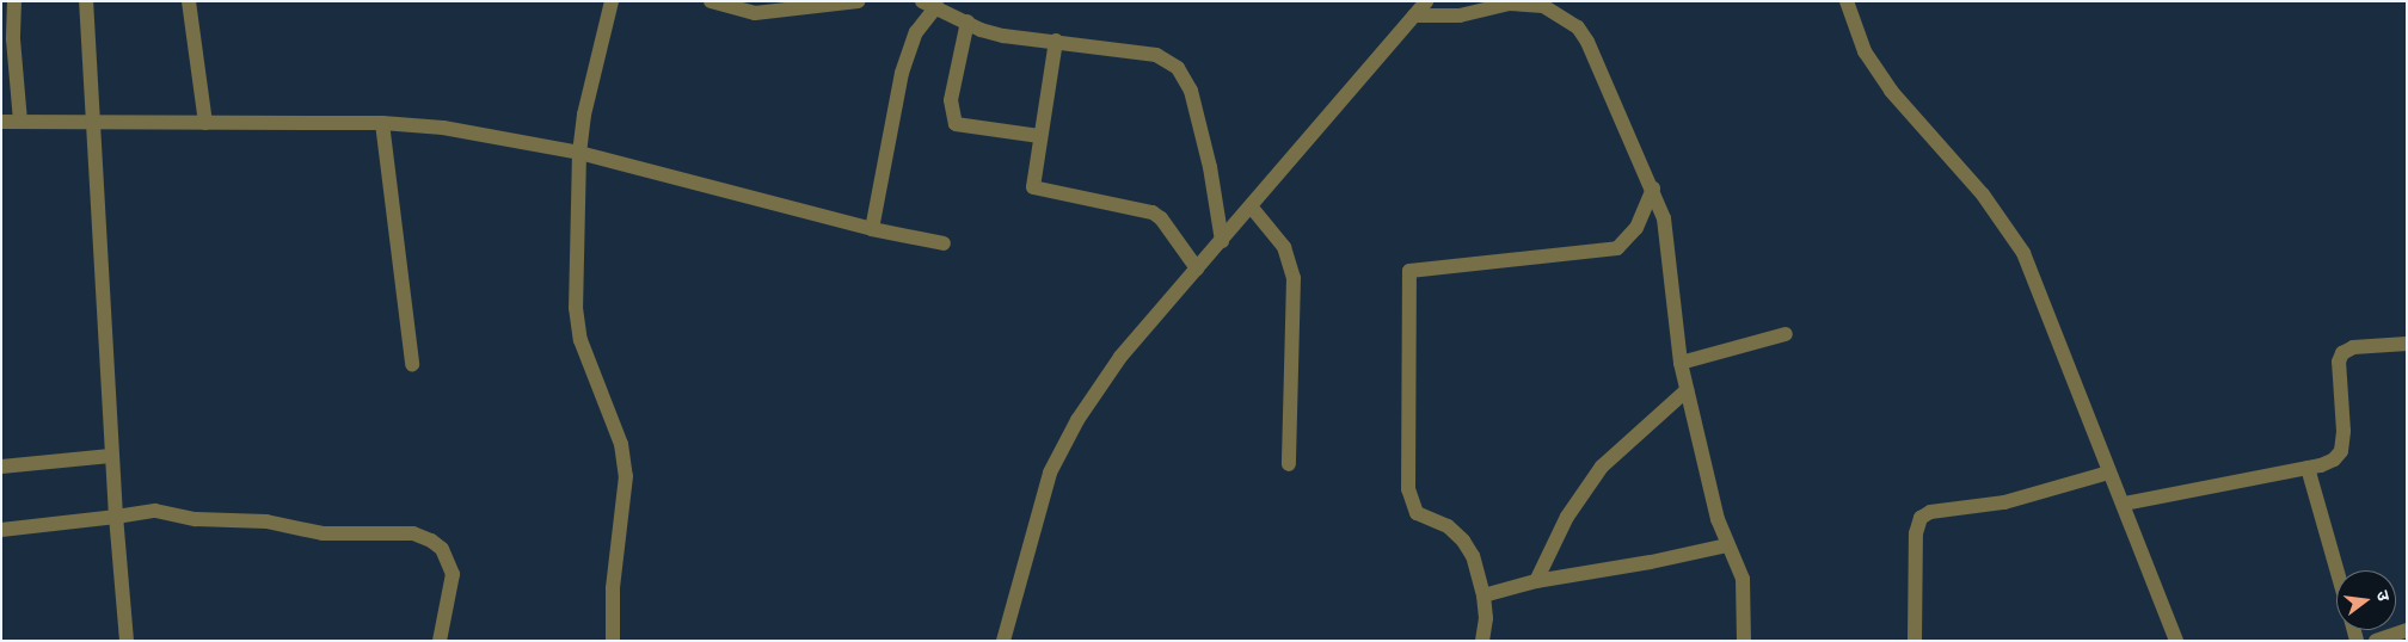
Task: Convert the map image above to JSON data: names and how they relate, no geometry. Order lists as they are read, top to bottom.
{
  "north": "right"
}
